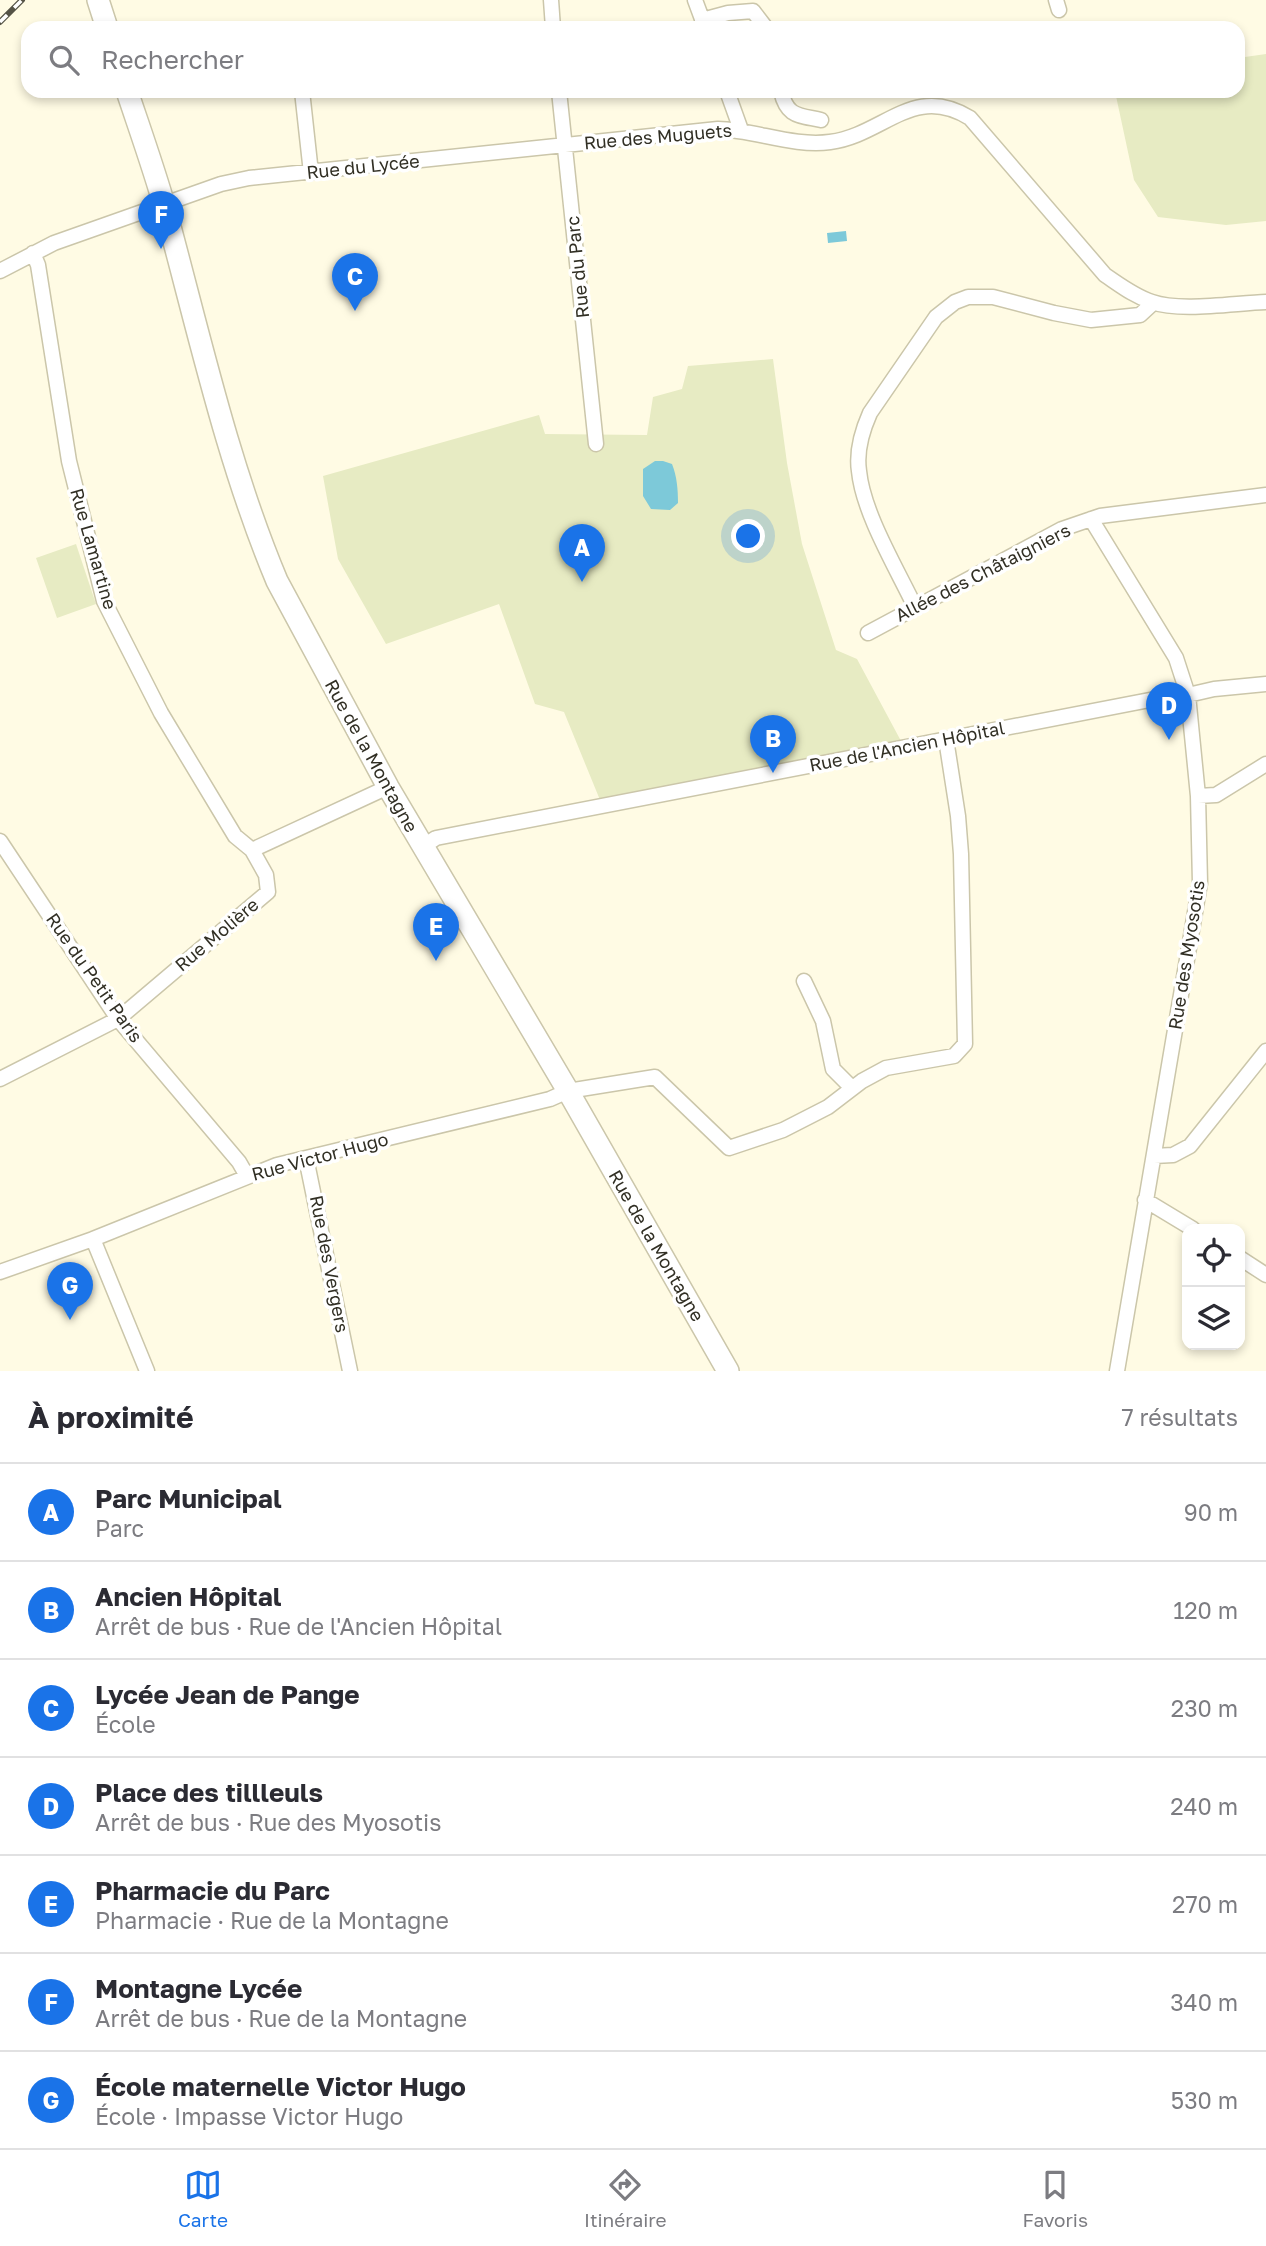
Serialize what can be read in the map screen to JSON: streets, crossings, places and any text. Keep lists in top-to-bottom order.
{
  "streets": {
    "main road": ["Rue de la Montagne"],
    "street": [
      "Rue des Muguets",
      "Rue du Lycée",
      "Rue du Parc",
      "Rue Lamartine",
      "Allée des Châtaigniers",
      "Rue de l'Ancien Hôpital",
      "Rue Molière",
      "Rue des Myosotis",
      "Rue du Petit Paris",
      "Rue Victor Hugo",
      "Rue des Vergers"
    ]
  },
  "crossings": [
    ["Rue des Muguets", "Rue du Lycée"],
    ["Rue des Muguets", "Rue du Parc"],
    ["Rue du Lycée", "Rue du Parc"],
    ["Rue du Lycée", "Rue de la Montagne"],
    ["Rue Lamartine", "Rue Molière"],
    ["Allée des Châtaigniers", "Rue des Myosotis"],
    ["Rue de l'Ancien Hôpital", "Rue de la Montagne"],
    ["Rue de l'Ancien Hôpital", "Rue des Myosotis"],
    ["Rue de la Montagne", "Rue Victor Hugo"],
    ["Rue Molière", "Rue du Petit Paris"],
    ["Rue du Petit Paris", "Rue Victor Hugo"],
    ["Rue Victor Hugo", "Rue des Vergers"]
  ],
  "page": {
    "search": "Rechercher",
    "pins": [
      "F",
      "C",
      "A",
      "D",
      "B",
      "E",
      "G"
    ],
    "heading": ["À proximité", "7 résultats"],
    "list": [
      {
        "mark": "A",
        "name": "Parc Municipal",
        "note": "Parc",
        "value": "90 m"
      },
      {
        "mark": "B",
        "name": "Ancien Hôpital",
        "note": "Arrêt de bus · Rue de l'Ancien Hôpital",
        "value": "120 m"
      },
      {
        "mark": "C",
        "name": "Lycée Jean de Pange",
        "note": "École",
        "value": "230 m"
      },
      {
        "mark": "D",
        "name": "Place des tillleuls",
        "note": "Arrêt de bus · Rue des Myosotis",
        "value": "240 m"
      },
      {
        "mark": "E",
        "name": "Pharmacie du Parc",
        "note": "Pharmacie · Rue de la Montagne",
        "value": "270 m"
      },
      {
        "mark": "F",
        "name": "Montagne Lycée",
        "note": "Arrêt de bus · Rue de la Montagne",
        "value": "340 m"
      },
      {
        "mark": "G",
        "name": "École maternelle Victor Hugo",
        "note": "École · Impasse Victor Hugo",
        "value": "530 m"
      }
    ],
    "nav": ["Carte", "Itinéraire", "Favoris"]
  }
}
